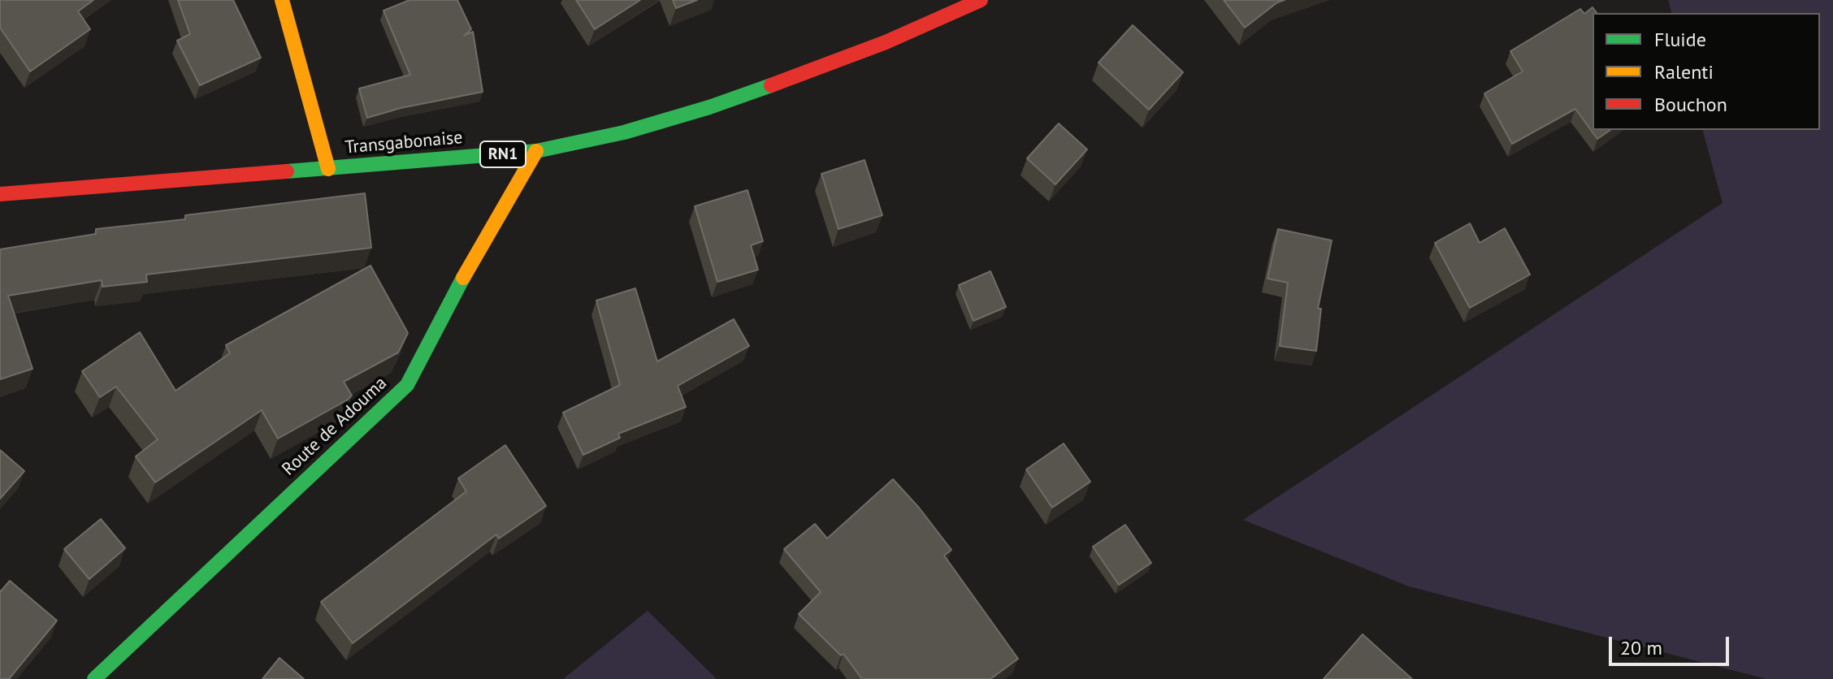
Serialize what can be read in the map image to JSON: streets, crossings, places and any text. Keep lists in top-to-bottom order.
{
  "streets": {
    "main road": ["Transgabonaise", "RN1", "Route de Adouma"]
  },
  "crossings": [
    ["Transgabonaise", "Route de Adouma"]
  ],
  "legend": ["Fluide", "Ralenti", "Bouchon"],
  "scale_bar": "20 m"
}
